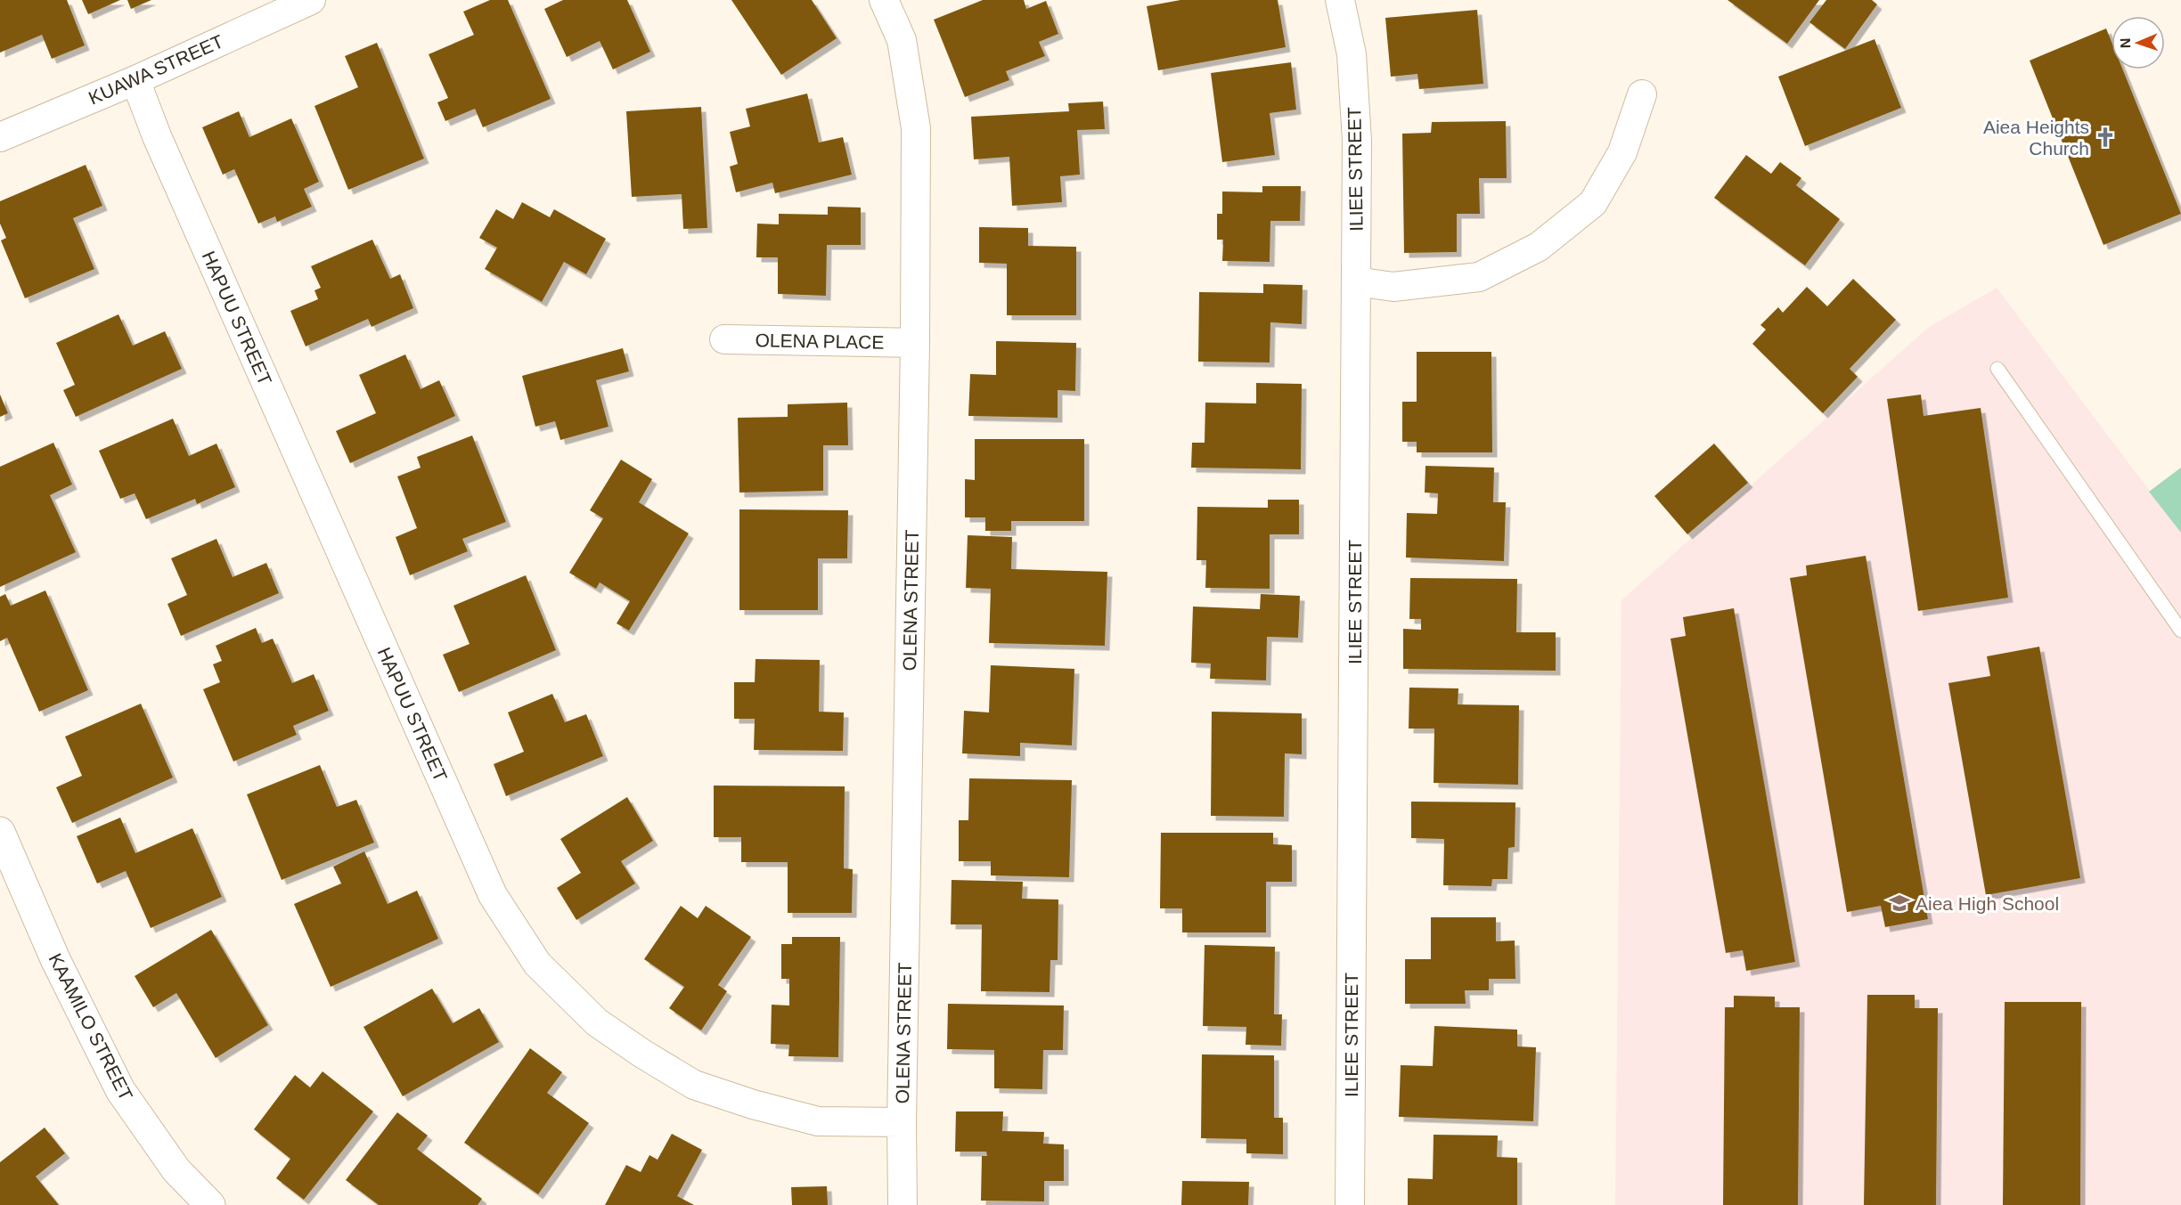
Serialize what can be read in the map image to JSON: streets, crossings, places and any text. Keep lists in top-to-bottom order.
{
  "streets": {
    "street": [
      "KUAWA STREET",
      "ILIEE STREET",
      "HAPUU STREET",
      "OLENA PLACE",
      "OLENA STREET",
      "KAAMILO STREET"
    ]
  },
  "crossings": [
    ["KUAWA STREET", "HAPUU STREET"],
    ["HAPUU STREET", "OLENA STREET"],
    ["OLENA PLACE", "OLENA STREET"]
  ],
  "places": {
    "church": ["Aiea Heights Church"],
    "school or university": ["Aiea High School"]
  },
  "north": "left"
}
